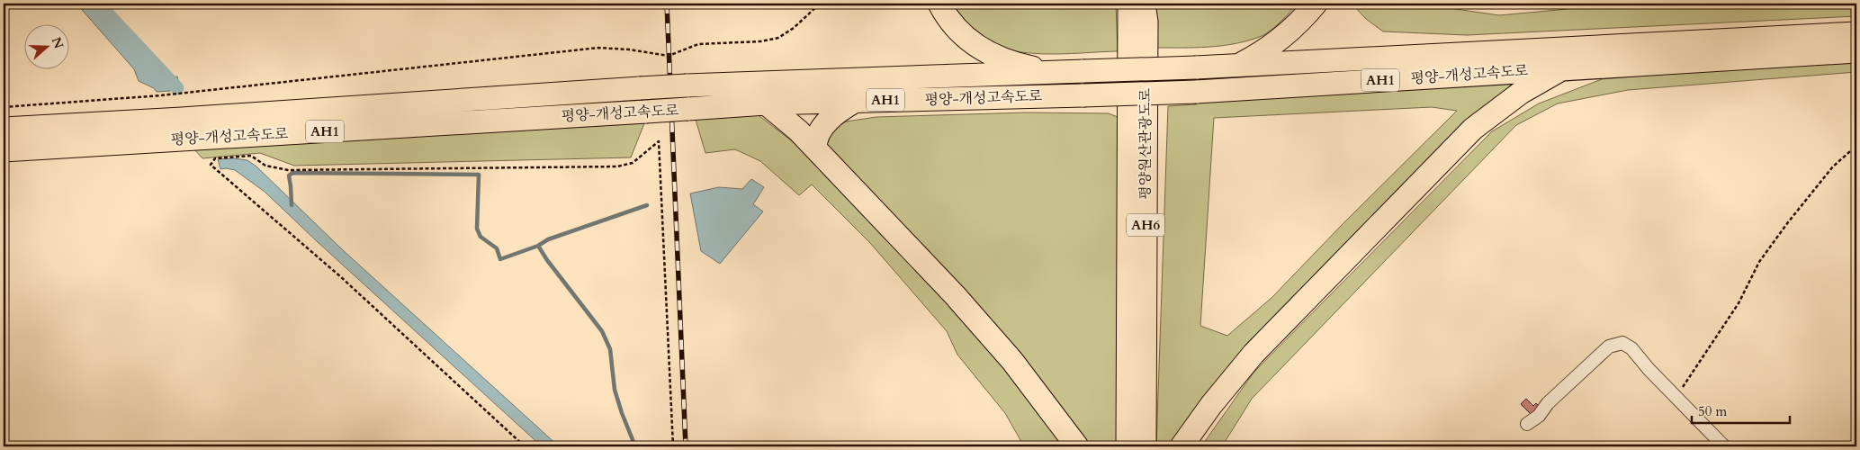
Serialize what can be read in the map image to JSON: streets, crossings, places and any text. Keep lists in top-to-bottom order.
{
  "streets": {
    "highway": [
      "평양-개성고속도로",
      "AH1",
      "평양원산관광도로",
      "AH6"
    ]
  },
  "scale_bar": "50 m",
  "north": "right"
}
